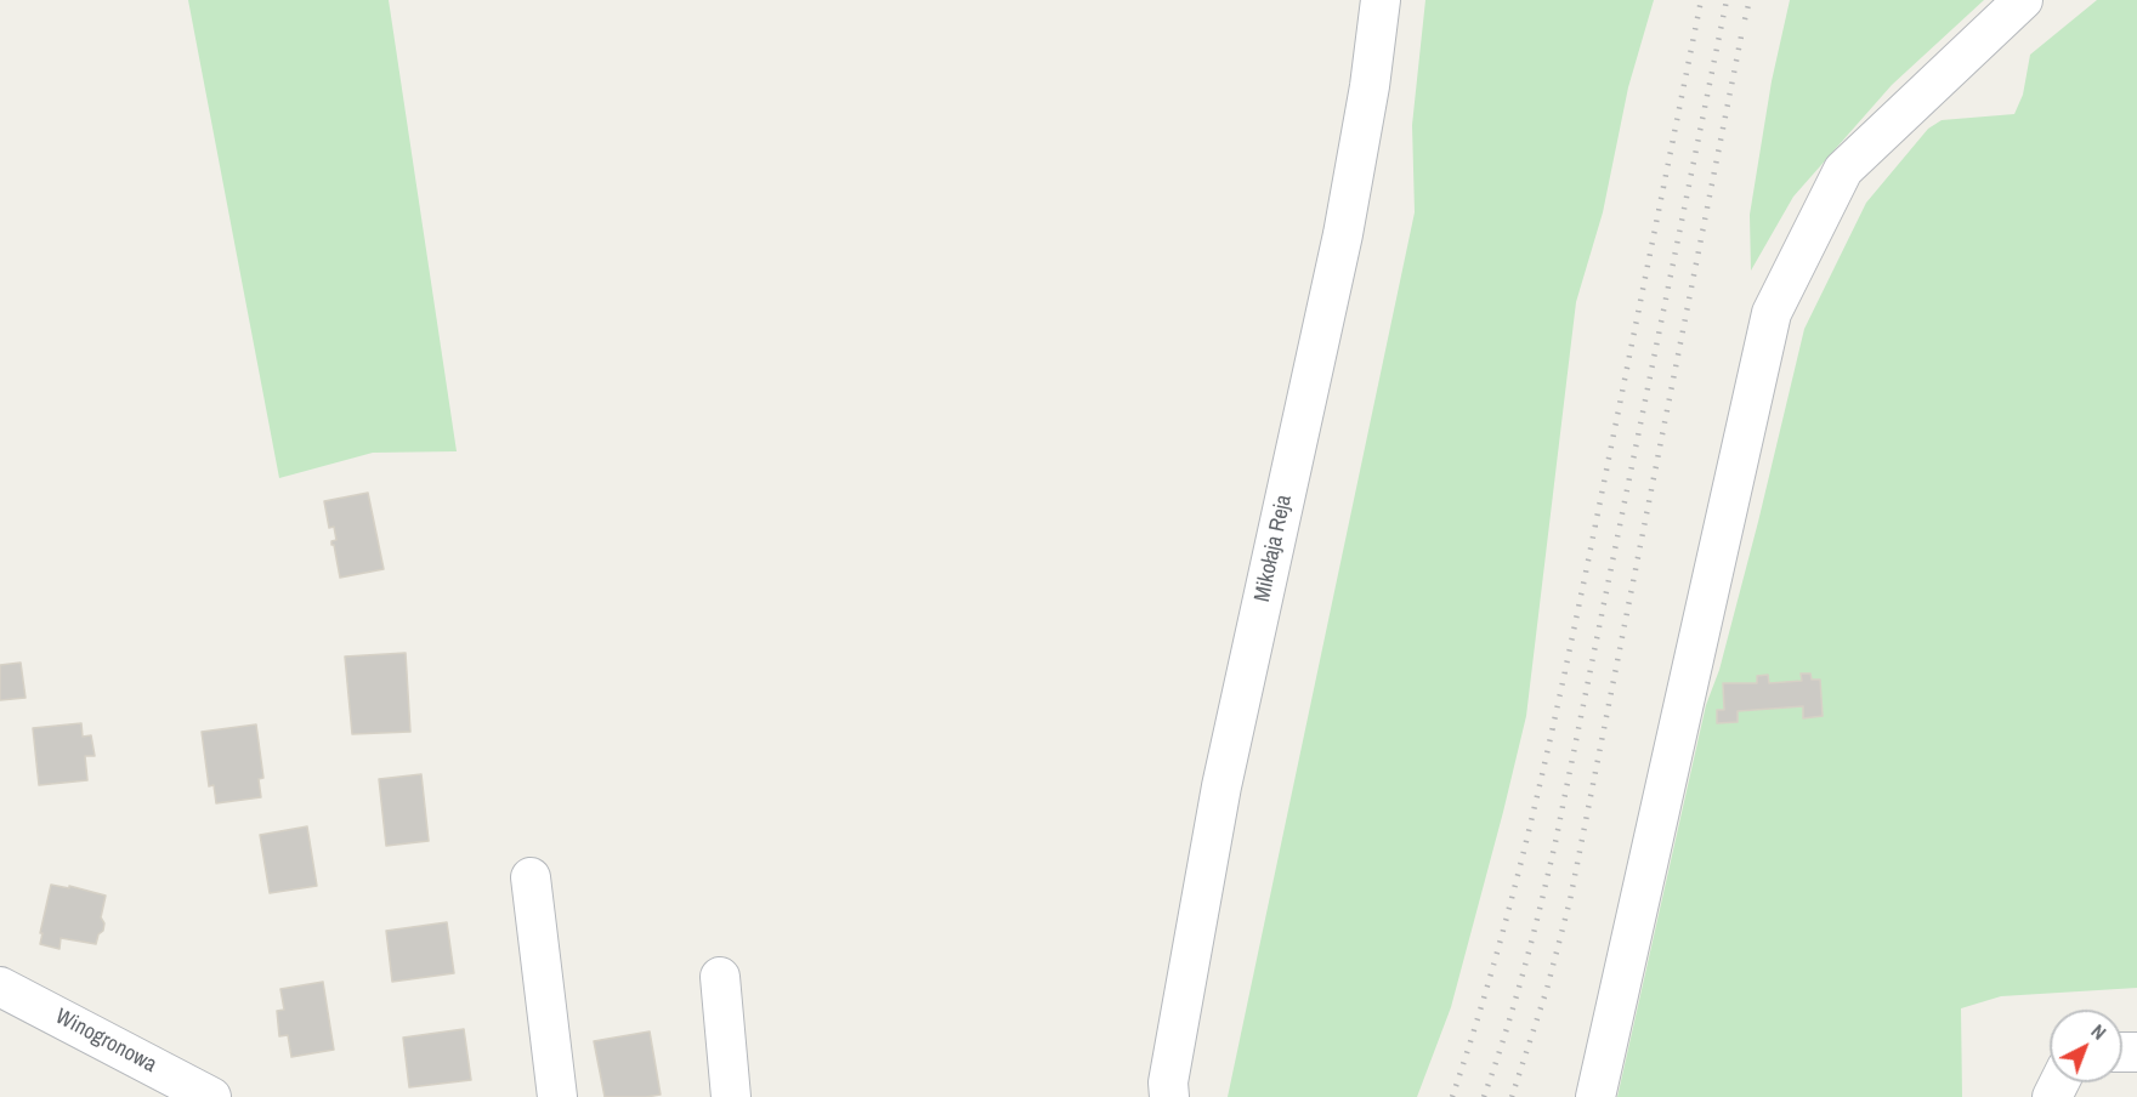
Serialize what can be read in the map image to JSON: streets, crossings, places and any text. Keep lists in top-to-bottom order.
{
  "streets": {
    "street": ["Mikołaja Reja", "Winogronowa"]
  },
  "north": "top right"
}
